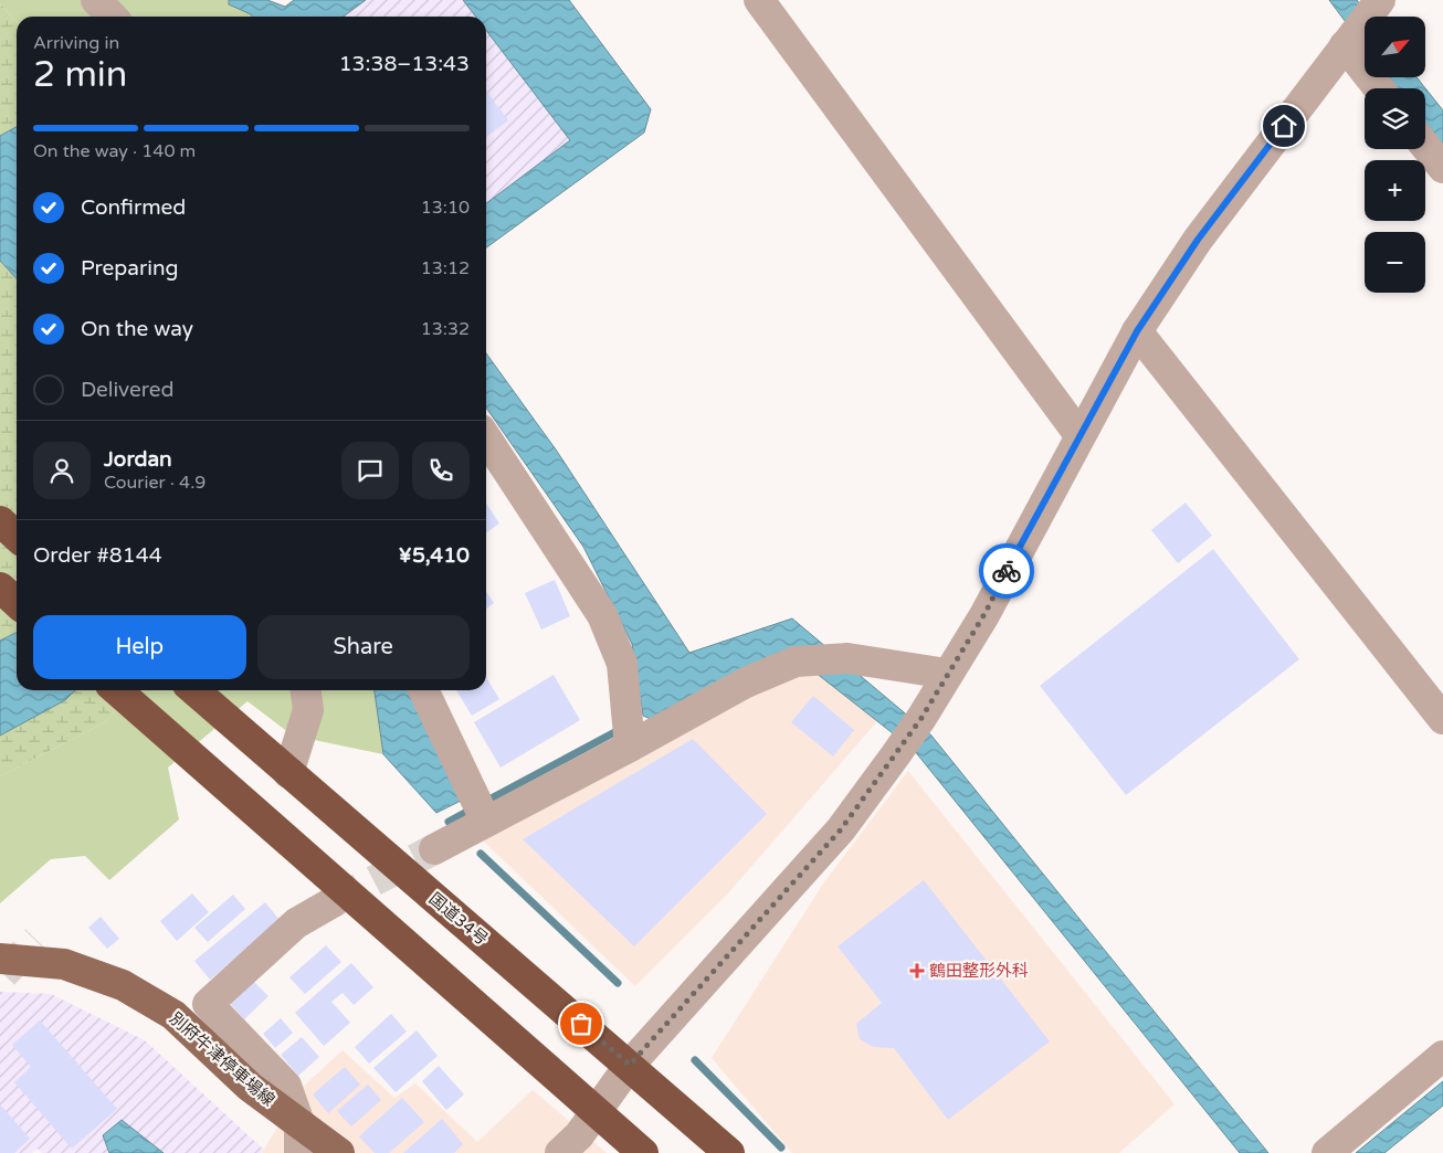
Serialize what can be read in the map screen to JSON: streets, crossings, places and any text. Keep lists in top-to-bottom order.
{
  "streets": {
    "highway": ["国道34号"],
    "main road": ["別府牛津停車場線"]
  },
  "places": {
    "health": ["鶴田整形外科"]
  },
  "north": "top right",
  "page": {
    "map_buttons": ["+", "−"],
    "heading": ["2 min", "Arriving in", "13:38–13:43"],
    "panel": [
      "Jordan",
      "Courier · 4.9",
      "Order #8144",
      "¥5,410"
    ],
    "bar": "On the way · 140 m",
    "list": [
      ["Confirmed", "13:10"],
      ["Preparing", "13:12"],
      ["On the way", "13:32"],
      "Delivered"
    ],
    "buttons": ["Help", "Share"]
  }
}
